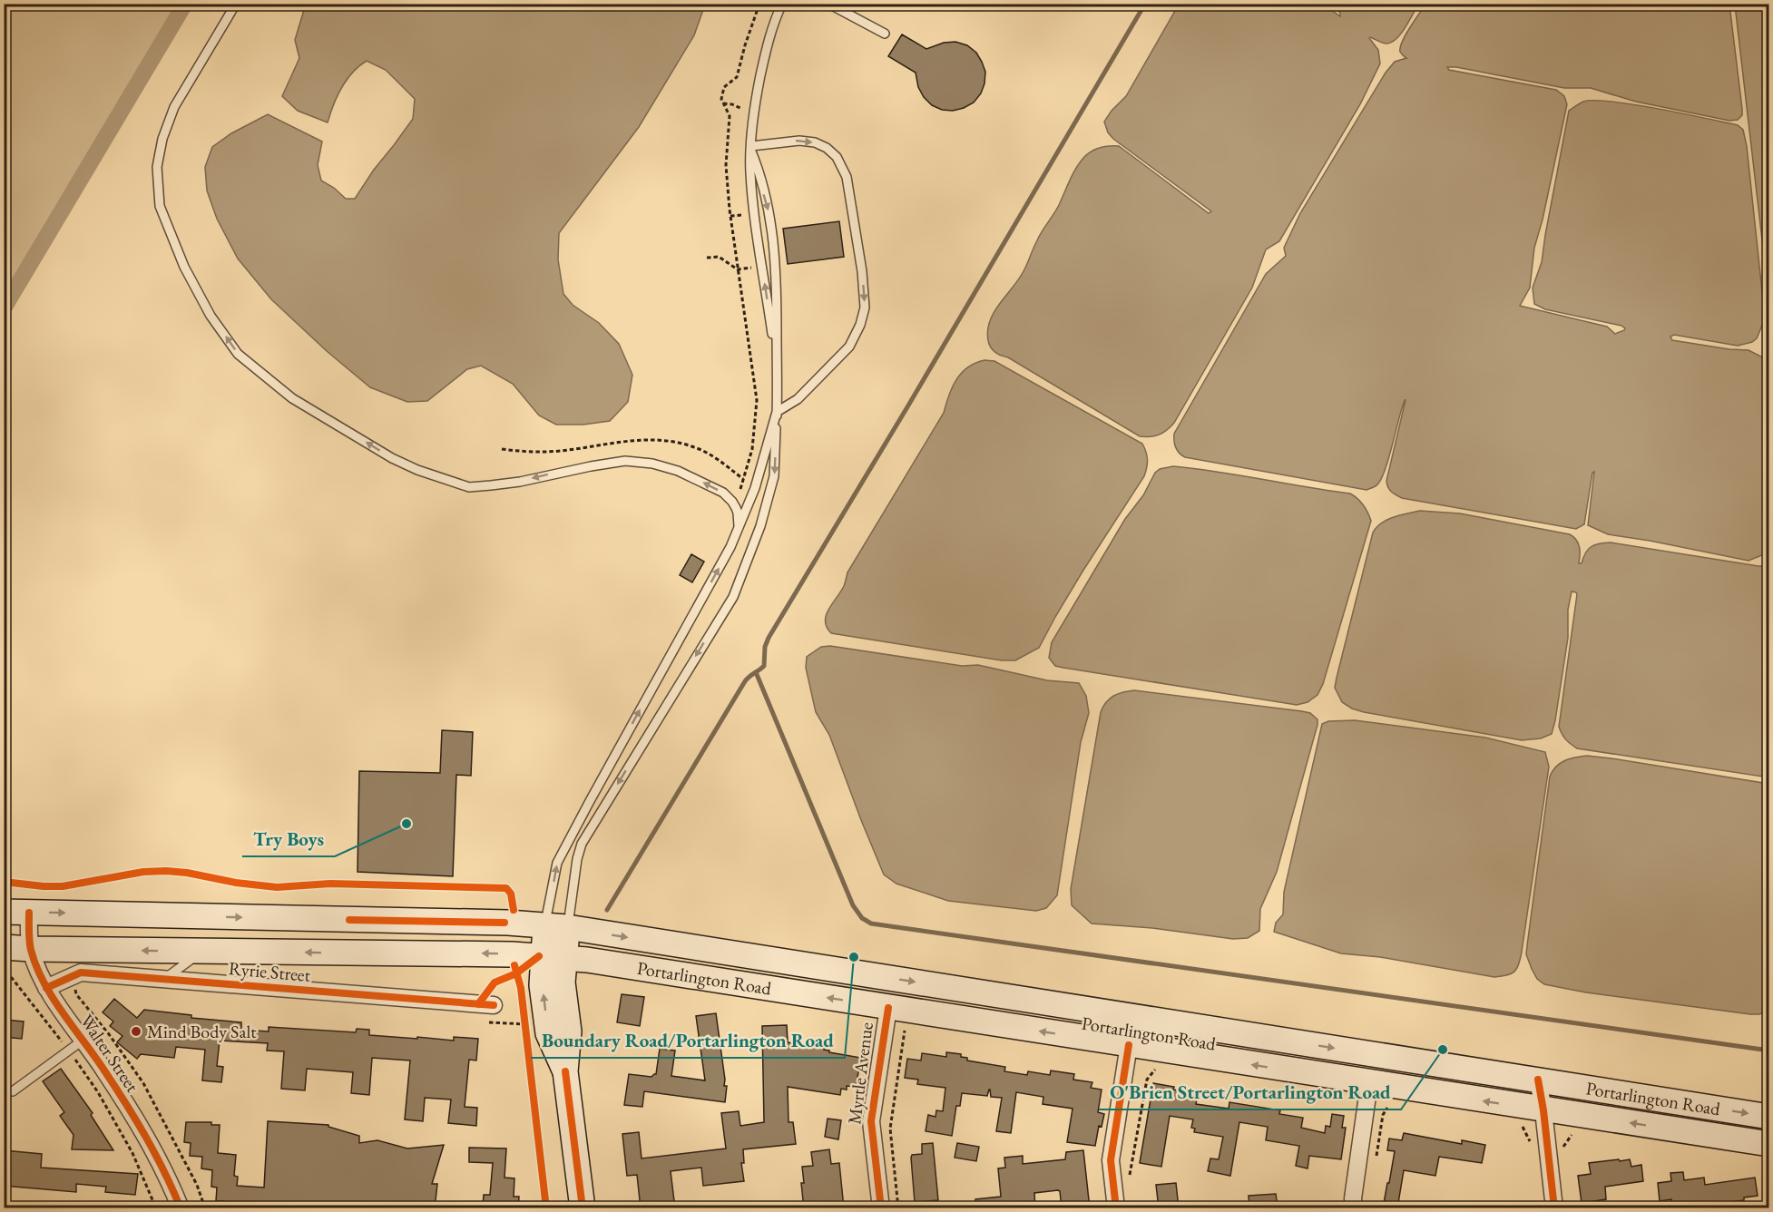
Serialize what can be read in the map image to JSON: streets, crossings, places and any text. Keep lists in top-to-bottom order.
{
  "streets": {
    "main road": ["Ryrie Street", "Portarlington Road"],
    "street": ["Walter Street", "Myrtle Avenue"]
  },
  "crossings": [
    ["Ryrie Street", "Portarlington Road"],
    ["Ryrie Street", "Walter Street"],
    ["Portarlington Road", "Myrtle Avenue"]
  ],
  "places": [
    "Try Boys",
    "Boundary Road/Portarlington Road",
    "Mind Body Salt",
    "O'Brien Street/Portarlington Road"
  ]
}
